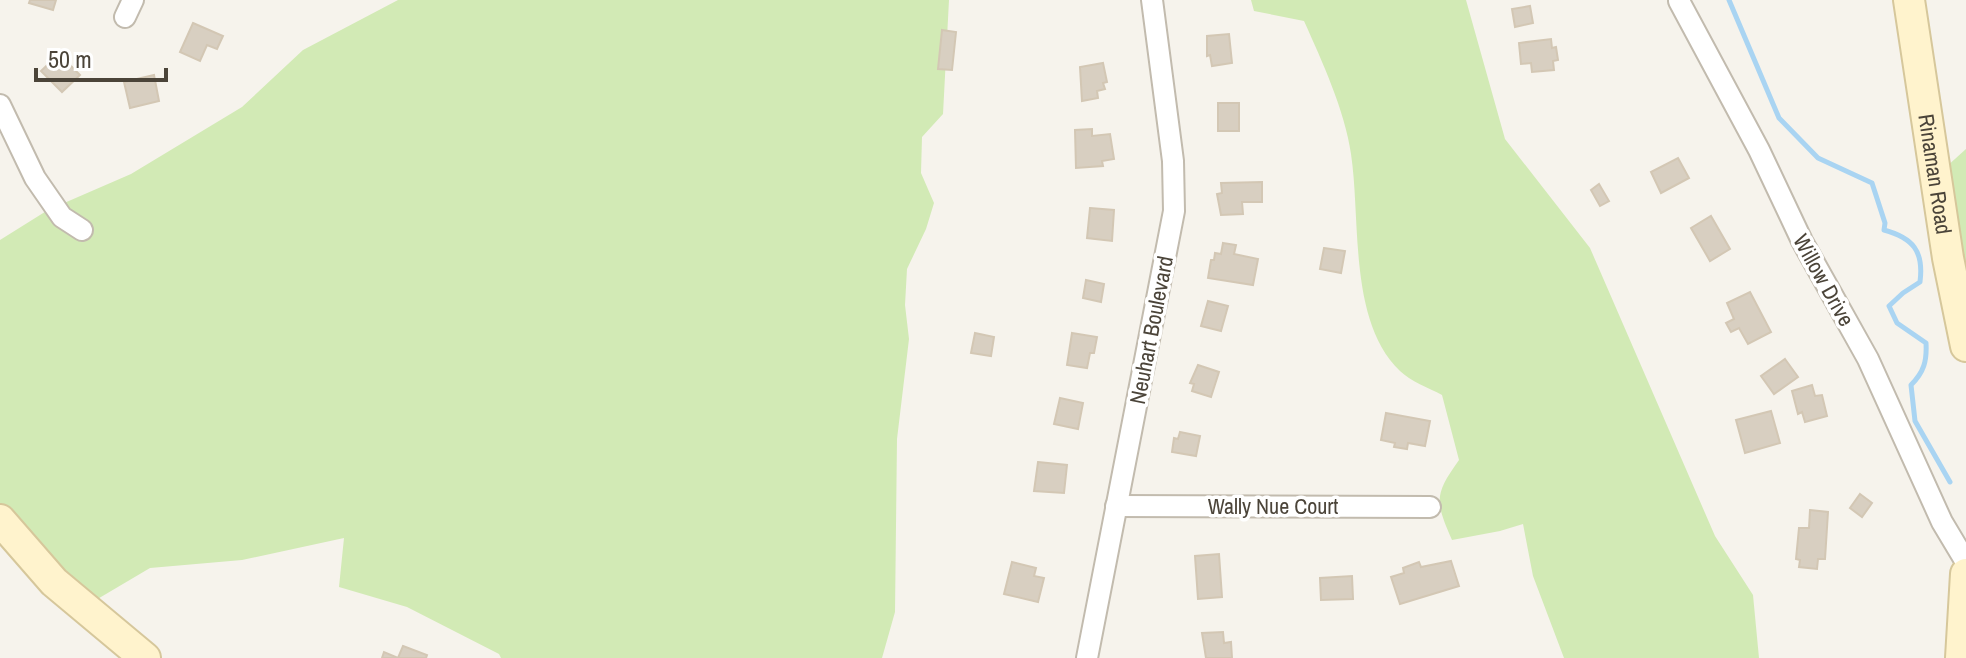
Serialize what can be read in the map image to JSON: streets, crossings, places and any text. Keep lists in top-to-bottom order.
{
  "streets": {
    "street": [
      "Rinaman Road",
      "Willow Drive",
      "Neuhart Boulevard",
      "Wally Nue Court"
    ]
  },
  "crossings": [
    ["Neuhart Boulevard", "Wally Nue Court"]
  ],
  "scale_bar": "50 m"
}
